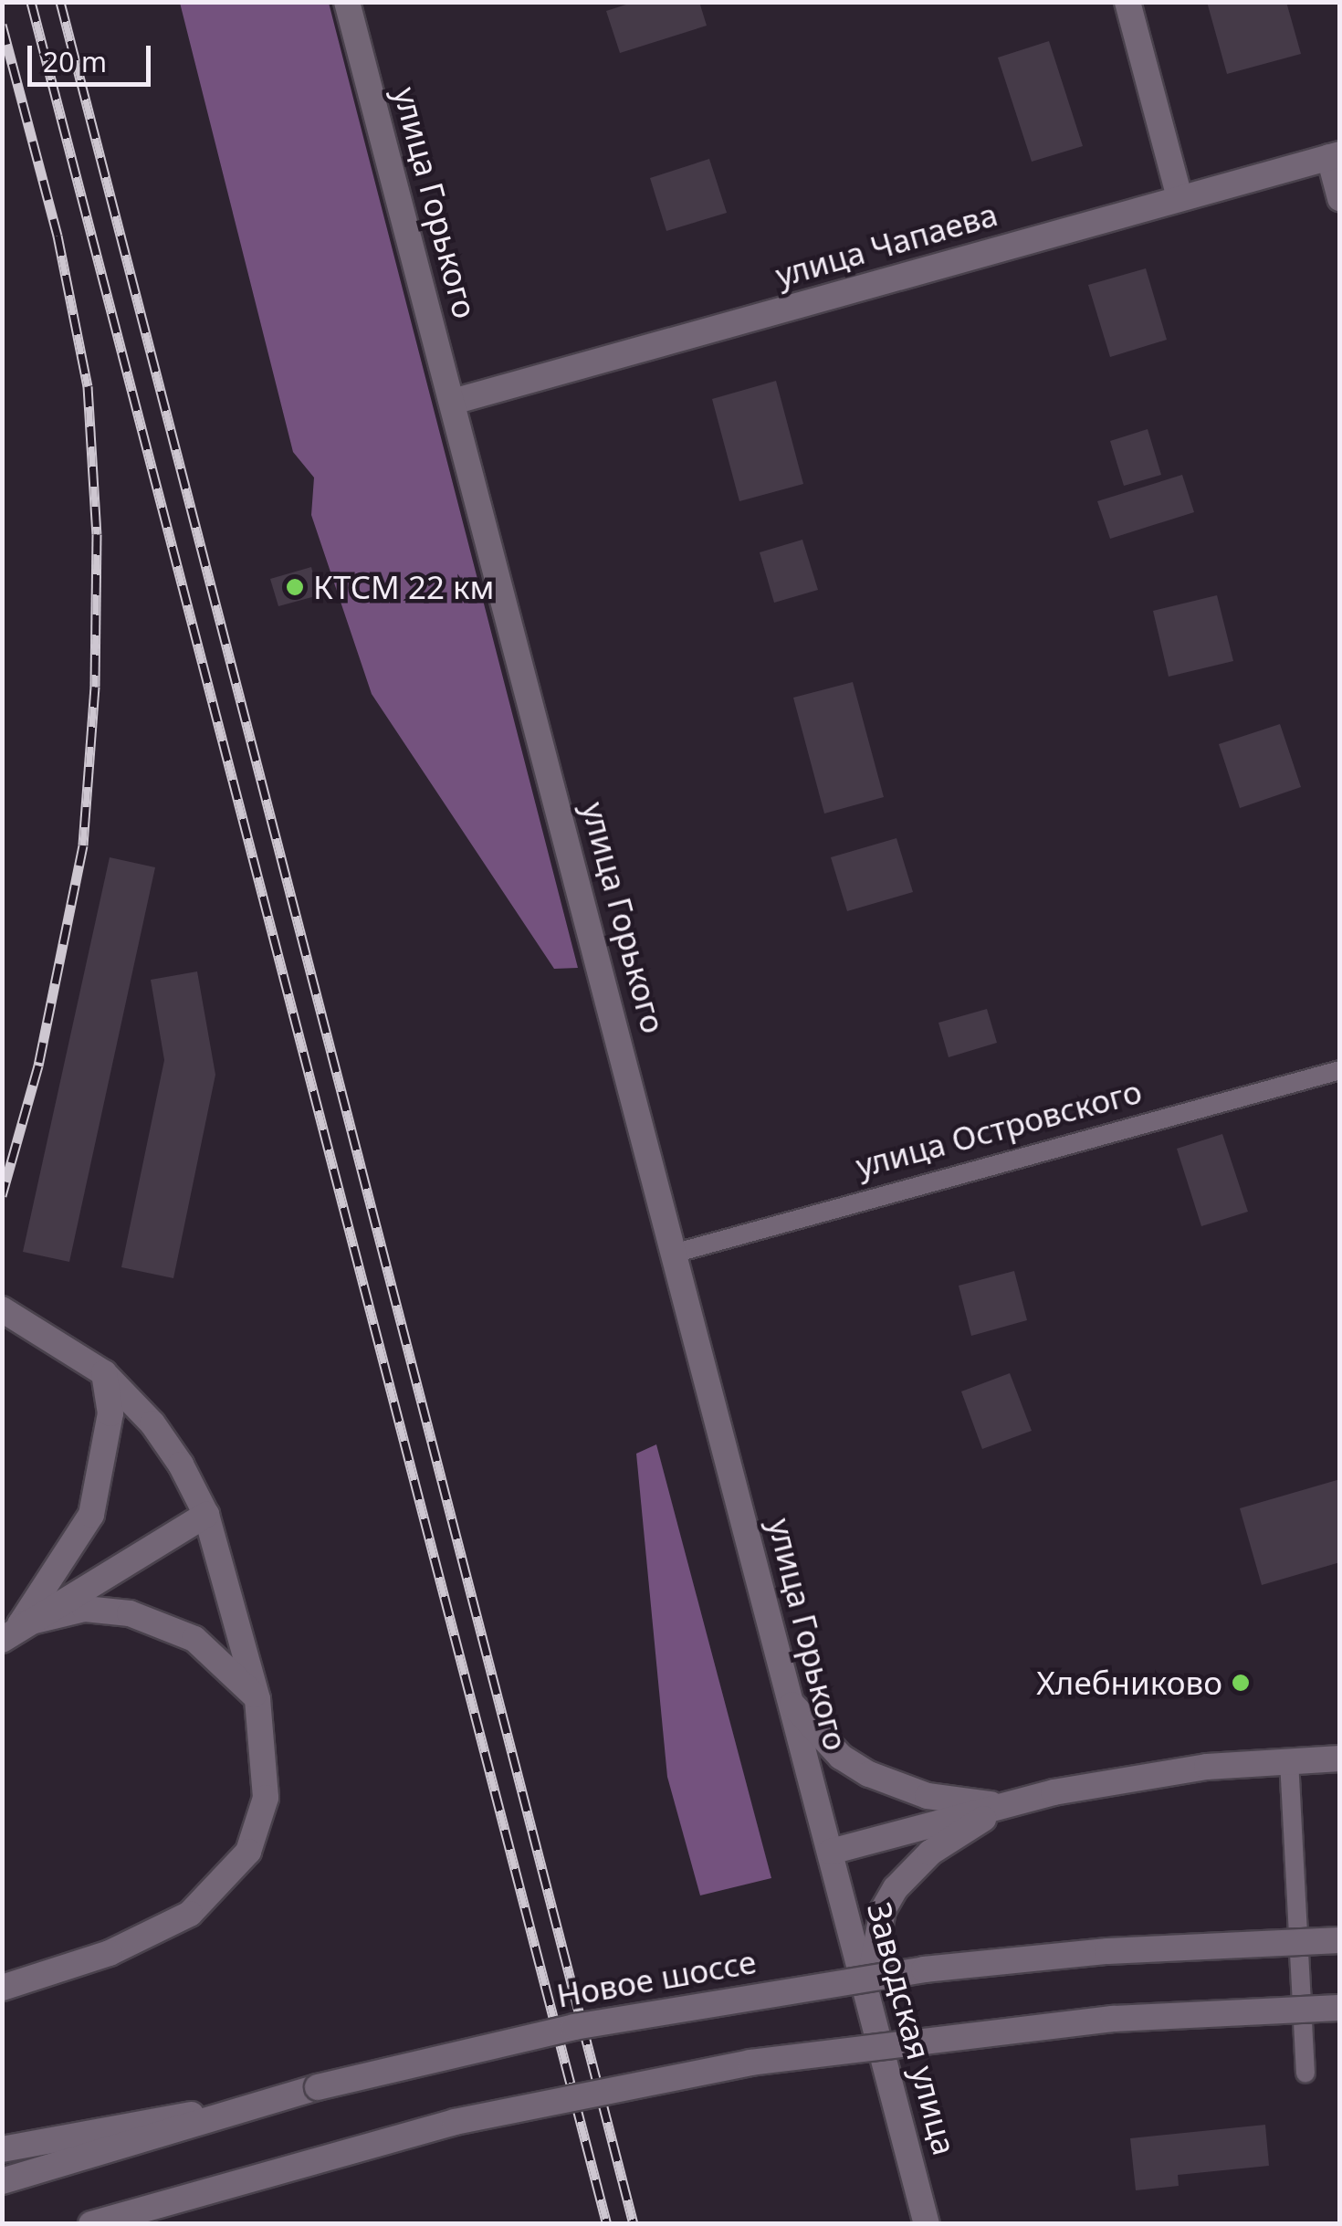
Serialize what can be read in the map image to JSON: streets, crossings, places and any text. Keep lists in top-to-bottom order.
{
  "streets": {
    "street": [
      "улица Горького",
      "улица Чапаева",
      "Новое шоссе",
      "Заводская улица"
    ],
    "lane": ["улица Островского"]
  },
  "crossings": [
    ["улица Горького", "улица Чапаева"],
    ["улица Горького", "улица Островского"],
    ["улица Горького", "Заводская улица"]
  ],
  "places": ["КТСМ 22 км", "Хлебниково"],
  "scale_bar": "20 m"
}
